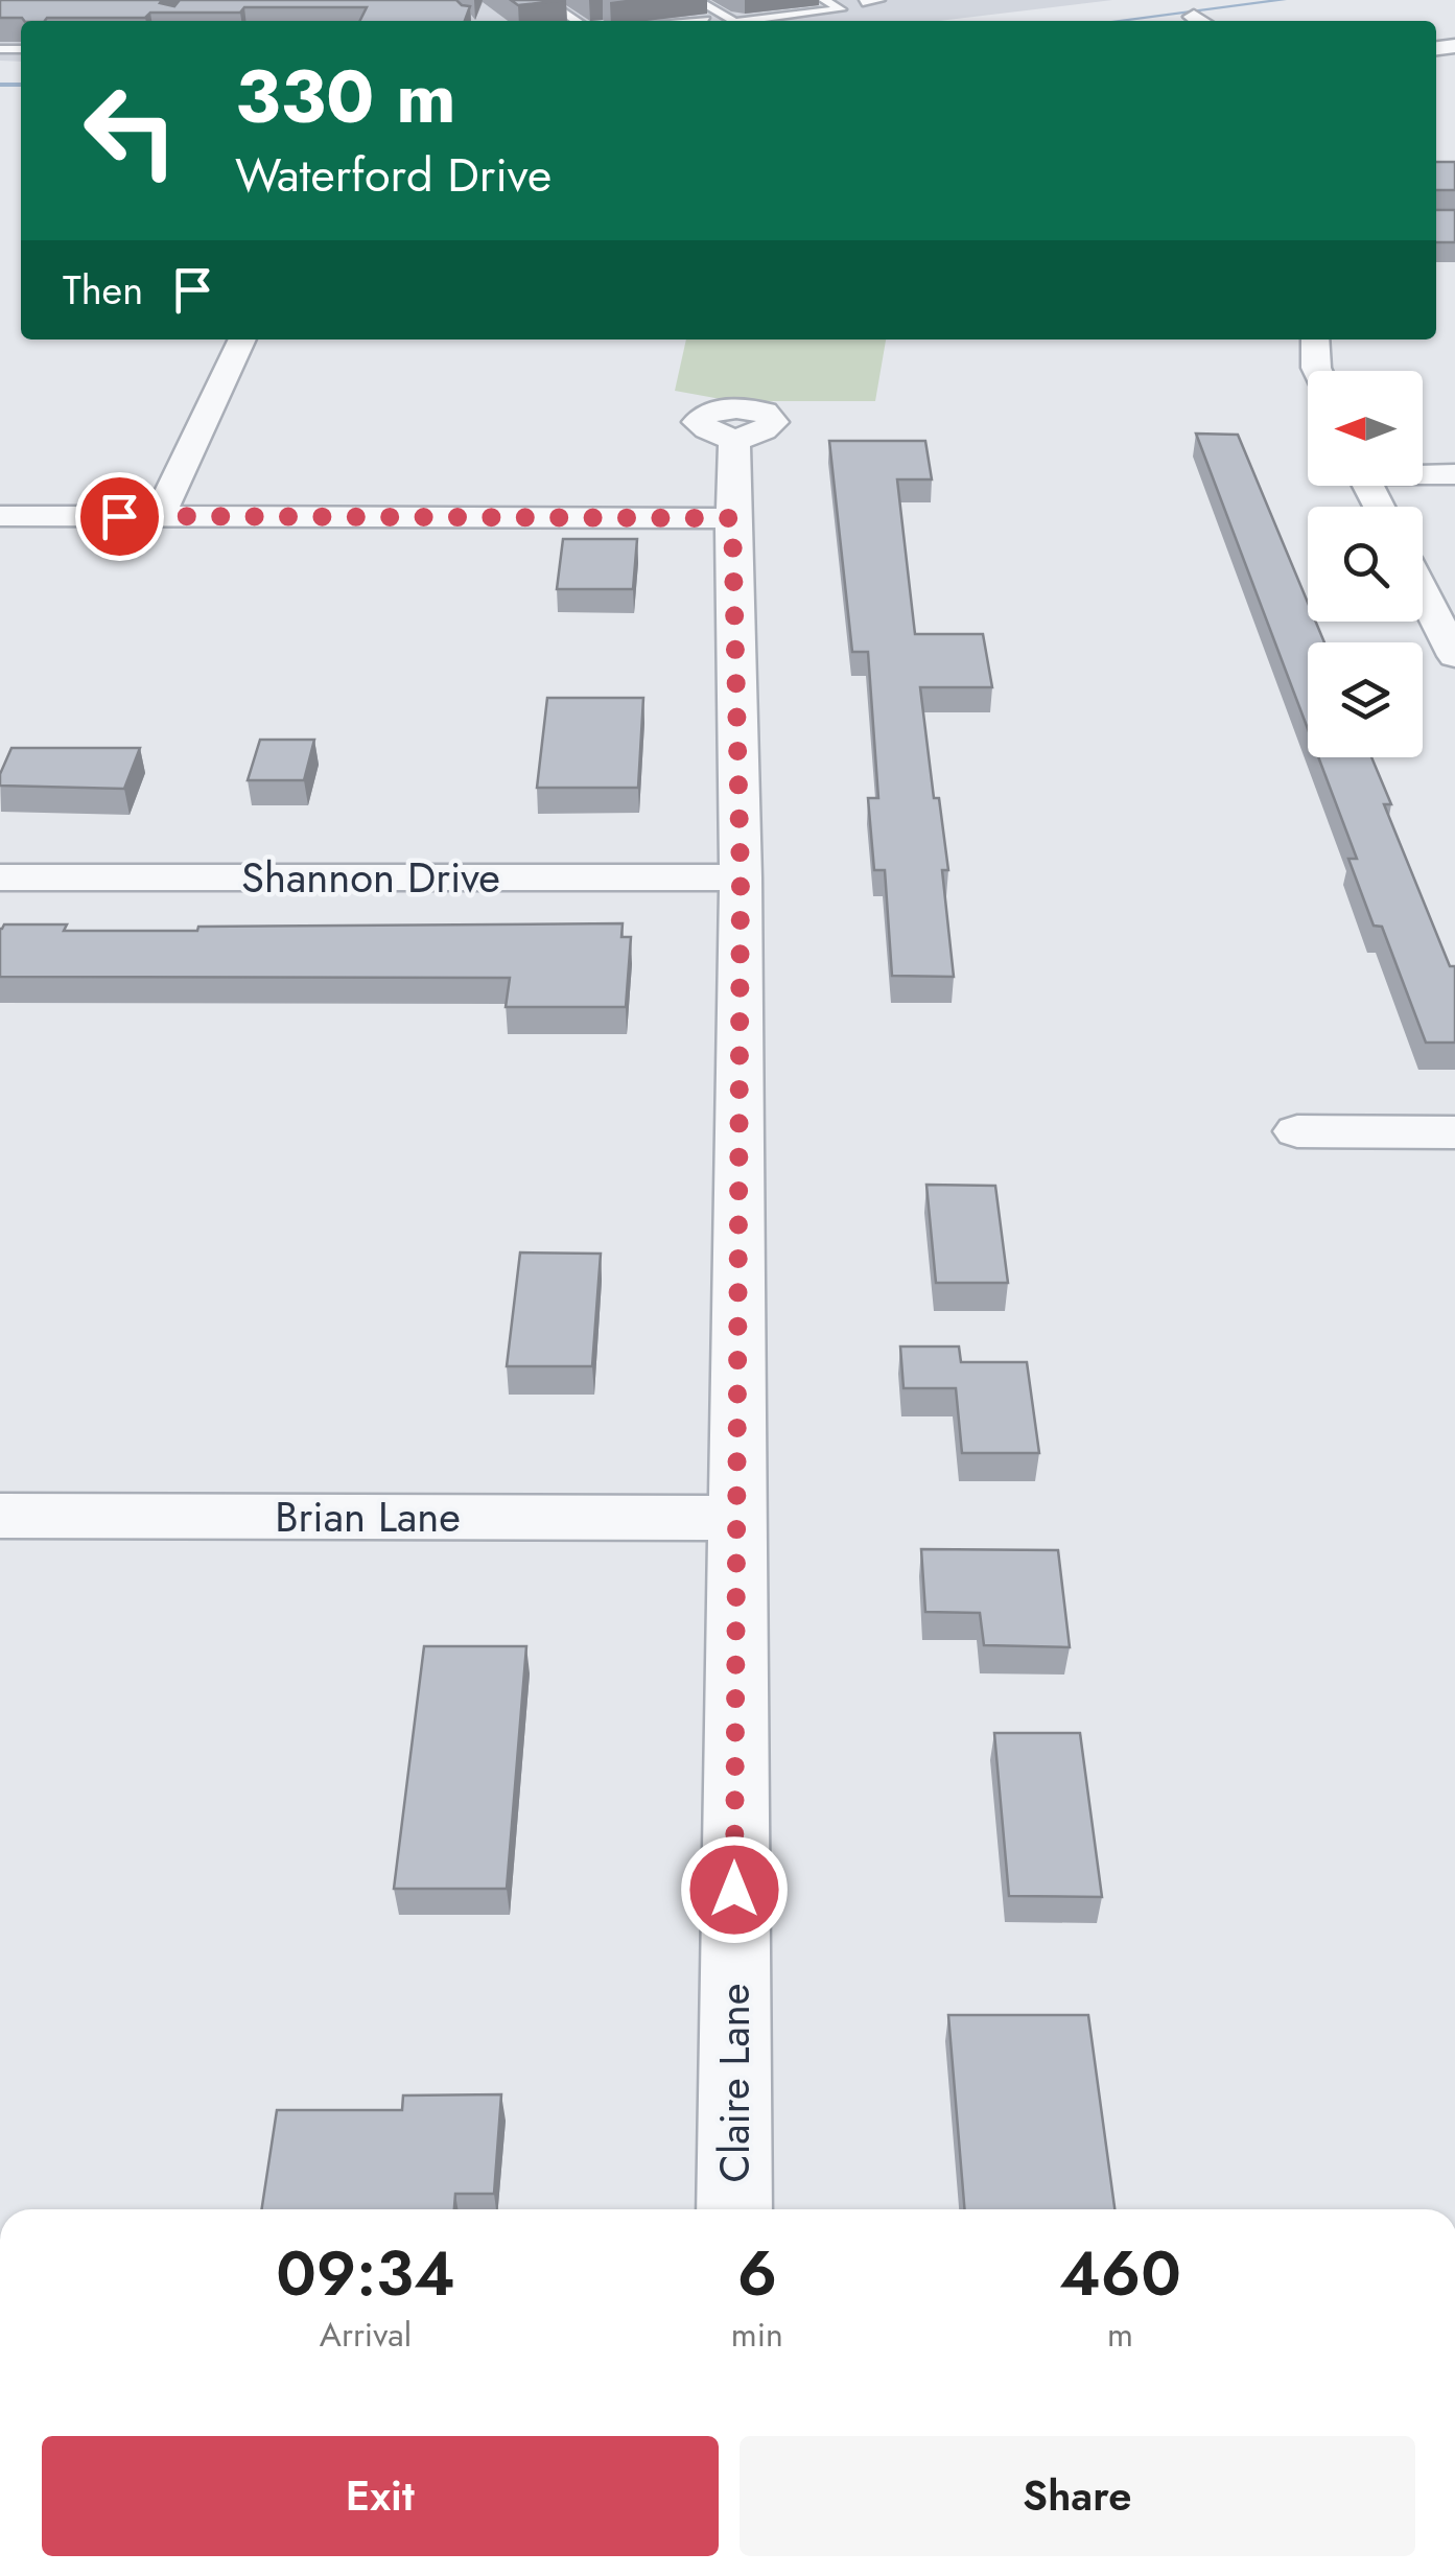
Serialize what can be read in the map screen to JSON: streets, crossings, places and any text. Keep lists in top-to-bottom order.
{
  "streets": {
    "street": ["Shannon Drive", "Brian Lane", "Claire Lane"]
  },
  "crossings": [
    ["Shannon Drive", "Claire Lane"],
    ["Brian Lane", "Claire Lane"]
  ],
  "north": "left",
  "page": {
    "turn": ["330 m", "Waterford Drive"],
    "then": "Then",
    "eta": [
      "09:34",
      "Arrival",
      "6",
      "min",
      "460",
      "m"
    ],
    "buttons": ["Exit", "Share"]
  }
}
